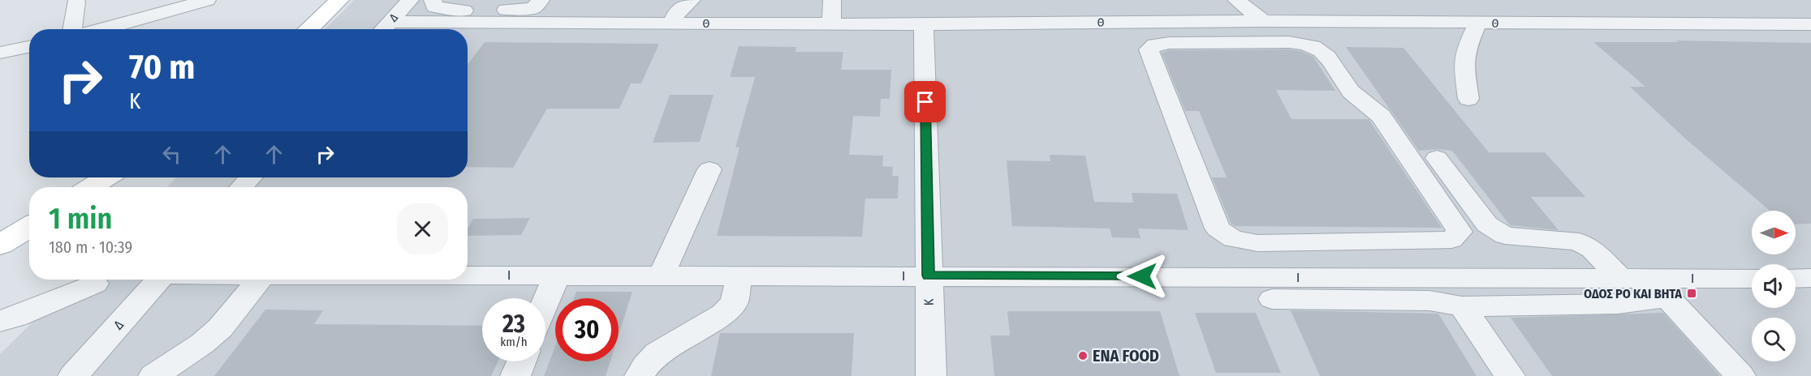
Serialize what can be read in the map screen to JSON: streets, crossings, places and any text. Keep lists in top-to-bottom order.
{
  "streets": {
    "street": [
      "Δ",
      "Θ",
      "Ι",
      "Κ"
    ]
  },
  "crossings": [
    ["Θ", "Κ"],
    ["Ι", "Κ"]
  ],
  "places": {
    "transit": ["ΟΔΟΣ ΡΟ ΚΑΙ ΒΗΤΑ"],
    "other": ["ENA FOOD"]
  },
  "north": "right",
  "page": {
    "turn": ["70 m", "Κ"],
    "heading": ["1 min", "180 m · 10:39"],
    "speed": "23 km/h",
    "limit": "30"
  }
}
